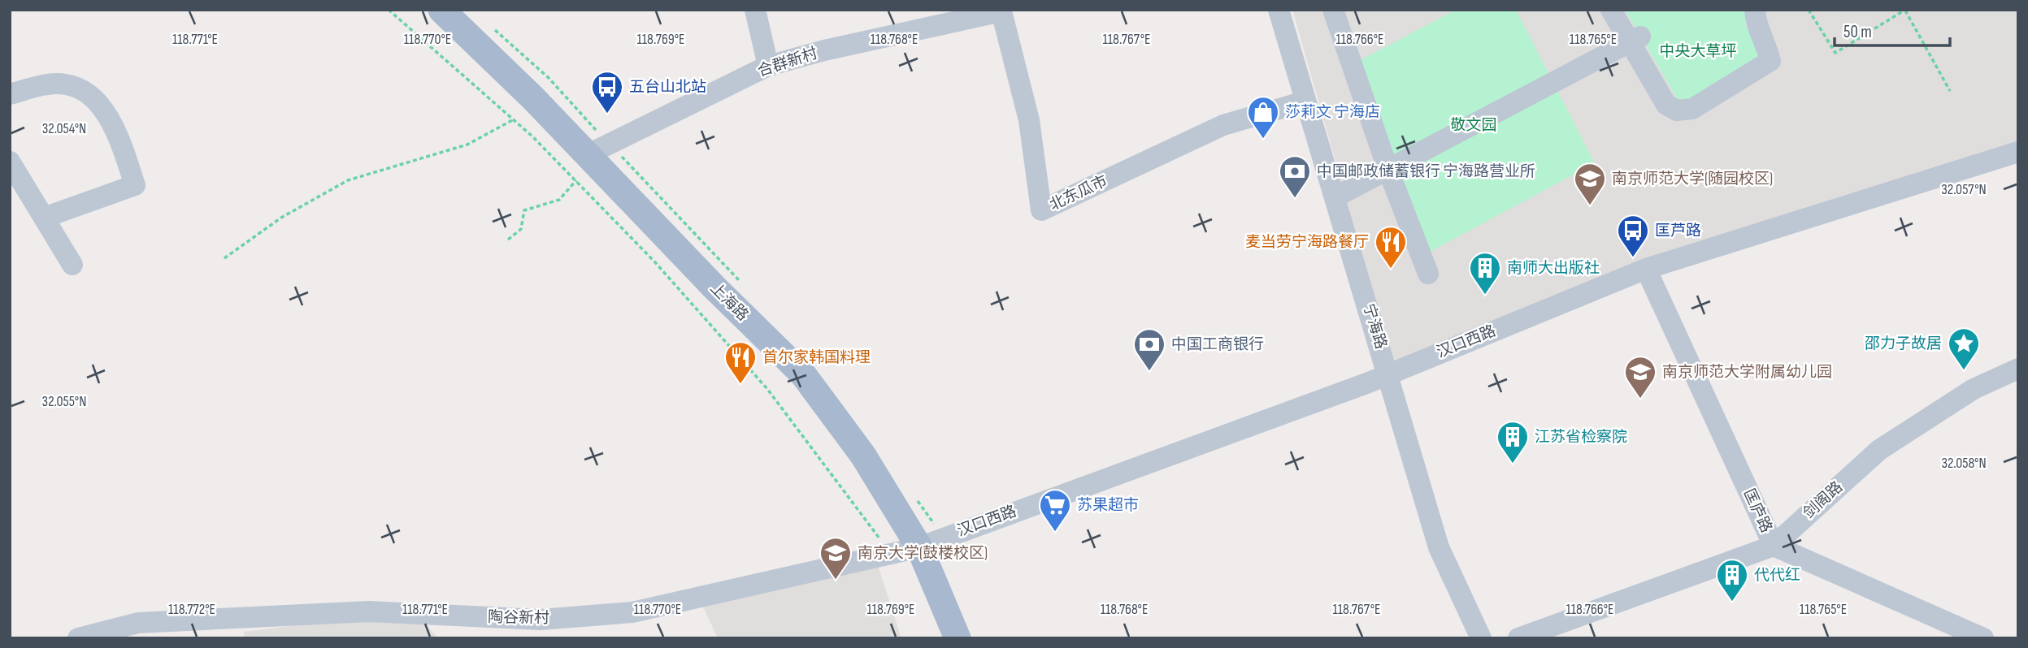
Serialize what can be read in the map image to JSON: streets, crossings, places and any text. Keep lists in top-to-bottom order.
{
  "streets": {
    "main road": ["上海路"],
    "street": [
      "合群新村",
      "北东瓜市",
      "宁海路",
      "汉口西路",
      "剑阁路",
      "匡庐路",
      "陶谷新村"
    ]
  },
  "crossings": [
    ["合群新村", "北东瓜市"],
    ["合群新村", "上海路"],
    ["北东瓜市", "宁海路"],
    ["上海路", "汉口西路"],
    ["上海路", "陶谷新村"],
    ["宁海路", "汉口西路"],
    ["汉口西路", "匡庐路"],
    ["汉口西路", "陶谷新村"],
    ["剑阁路", "匡庐路"]
  ],
  "parks": ["中央大草坪", "敬文园"],
  "places": {
    "bus stop": ["五台山北站", "匡芦路"],
    "shop": ["莎莉文 宁海店"],
    "bank": ["中国邮政储蓄银行 宁海路营业所", "中国工商银行"],
    "school or university": ["南京师范大学(随园校区)", "南京师范大学附属幼儿园", "南京大学(鼓楼校区)"],
    "restaurant": ["麦当劳宁海路餐厅", "首尔家韩国料理"],
    "building": ["南师大出版社", "江苏省检察院", "代代红"],
    "place": ["邵力子故居"],
    "supermarket": ["苏果超市"]
  },
  "scale_bar": "50 m",
  "coordinates": [
    "118.767°E",
    "118.771°E",
    "118.770°E",
    "118.769°E",
    "118.768°E",
    "118.766°E",
    "118.765°E",
    "32.054°N",
    "32.057°N",
    "32.055°N",
    "32.058°N",
    "118.772°E"
  ]
}
